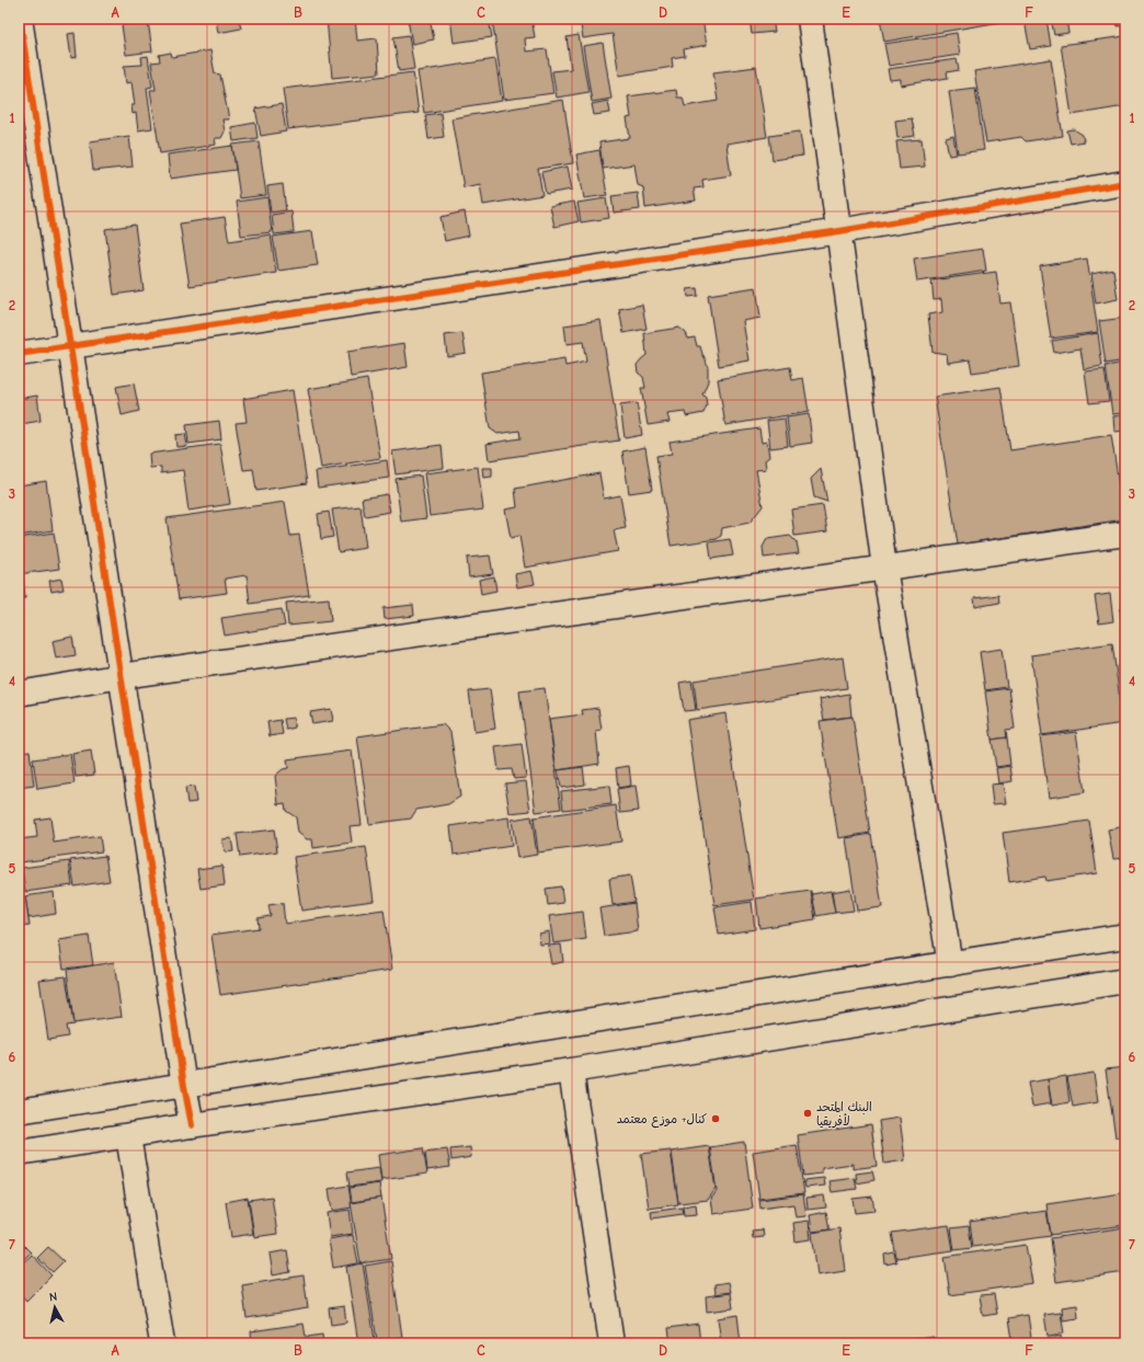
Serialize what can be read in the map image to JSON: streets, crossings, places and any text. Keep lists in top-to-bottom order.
{
  "places": ["البنك المتحد لأفريقيا", "كنال+ موزع معتمد"],
  "north": "top",
  "grid": {
    "columns": [
      "A",
      "B",
      "C",
      "D",
      "E",
      "F"
    ],
    "rows": [
      "1",
      "2",
      "3",
      "4",
      "5",
      "6",
      "7"
    ]
  }
}
